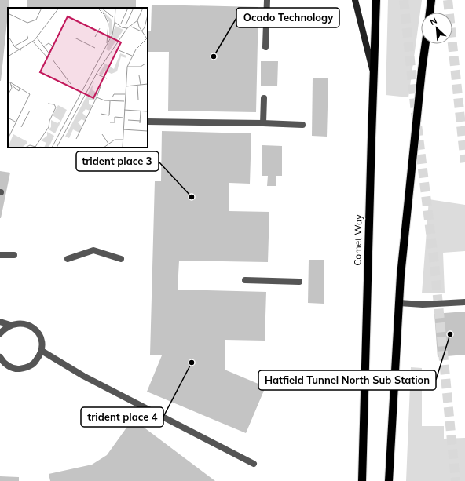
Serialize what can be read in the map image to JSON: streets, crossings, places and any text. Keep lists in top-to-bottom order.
{
  "streets": {
    "main road": ["Comet Way"]
  },
  "places": [
    "Ocado Technology",
    "trident place 3",
    "Hatfield Tunnel North Sub Station",
    "trident place 4"
  ],
  "north": "top left"
}
